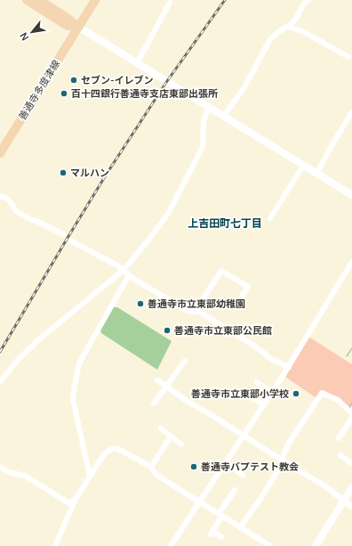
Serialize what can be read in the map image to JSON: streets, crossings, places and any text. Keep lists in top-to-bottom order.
{
  "streets": {
    "main road": ["善通寺多度津線"]
  },
  "districts": ["上吉田町七丁目"],
  "places": [
    "セブン-イレブン",
    "百十四銀行善通寺支店東部出張所",
    "マルハン",
    "善通寺市立東部幼稚園",
    "善通寺市立東部公民館",
    "善通寺市立東部小学校",
    "善通寺バプテスト教会"
  ],
  "north": "bottom left"
}
